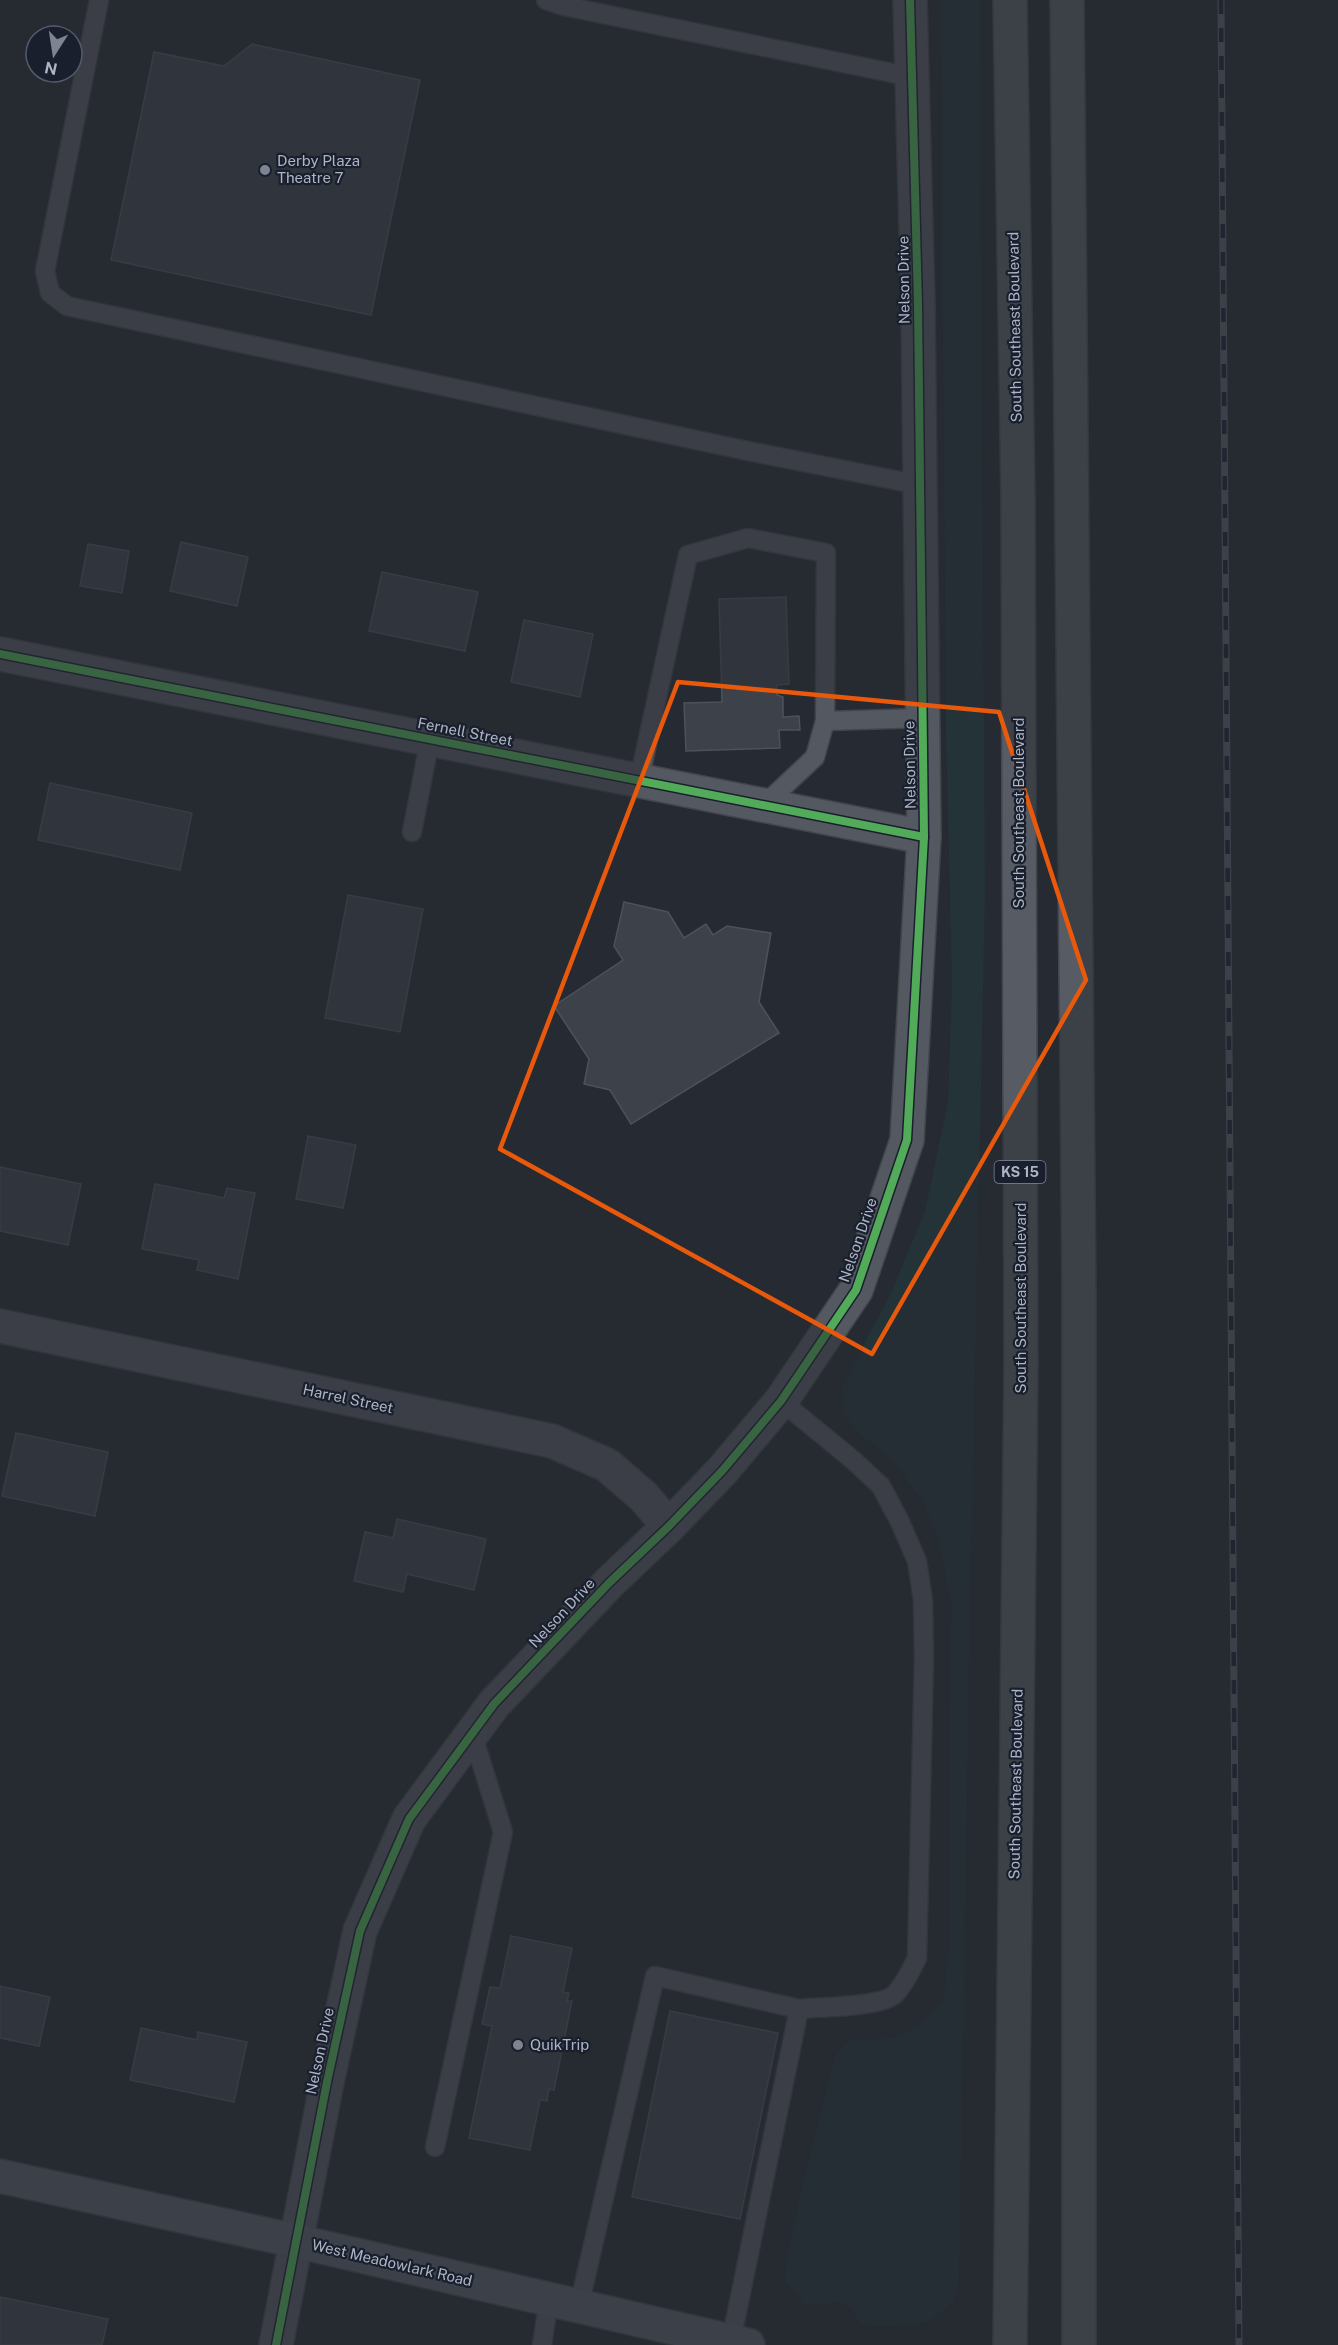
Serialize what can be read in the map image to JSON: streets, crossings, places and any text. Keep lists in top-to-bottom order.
{
  "streets": {
    "main road": ["South Southeast Boulevard", "KS 15", "West Meadowlark Road"],
    "street": ["Nelson Drive", "Fernell Street", "Harrel Street"]
  },
  "crossings": [
    ["Nelson Drive", "Fernell Street"],
    ["Nelson Drive", "Harrel Street"],
    ["Nelson Drive", "West Meadowlark Road"]
  ],
  "places": ["Derby Plaza Theatre 7", "QuikTrip"],
  "north": "bottom"
}
